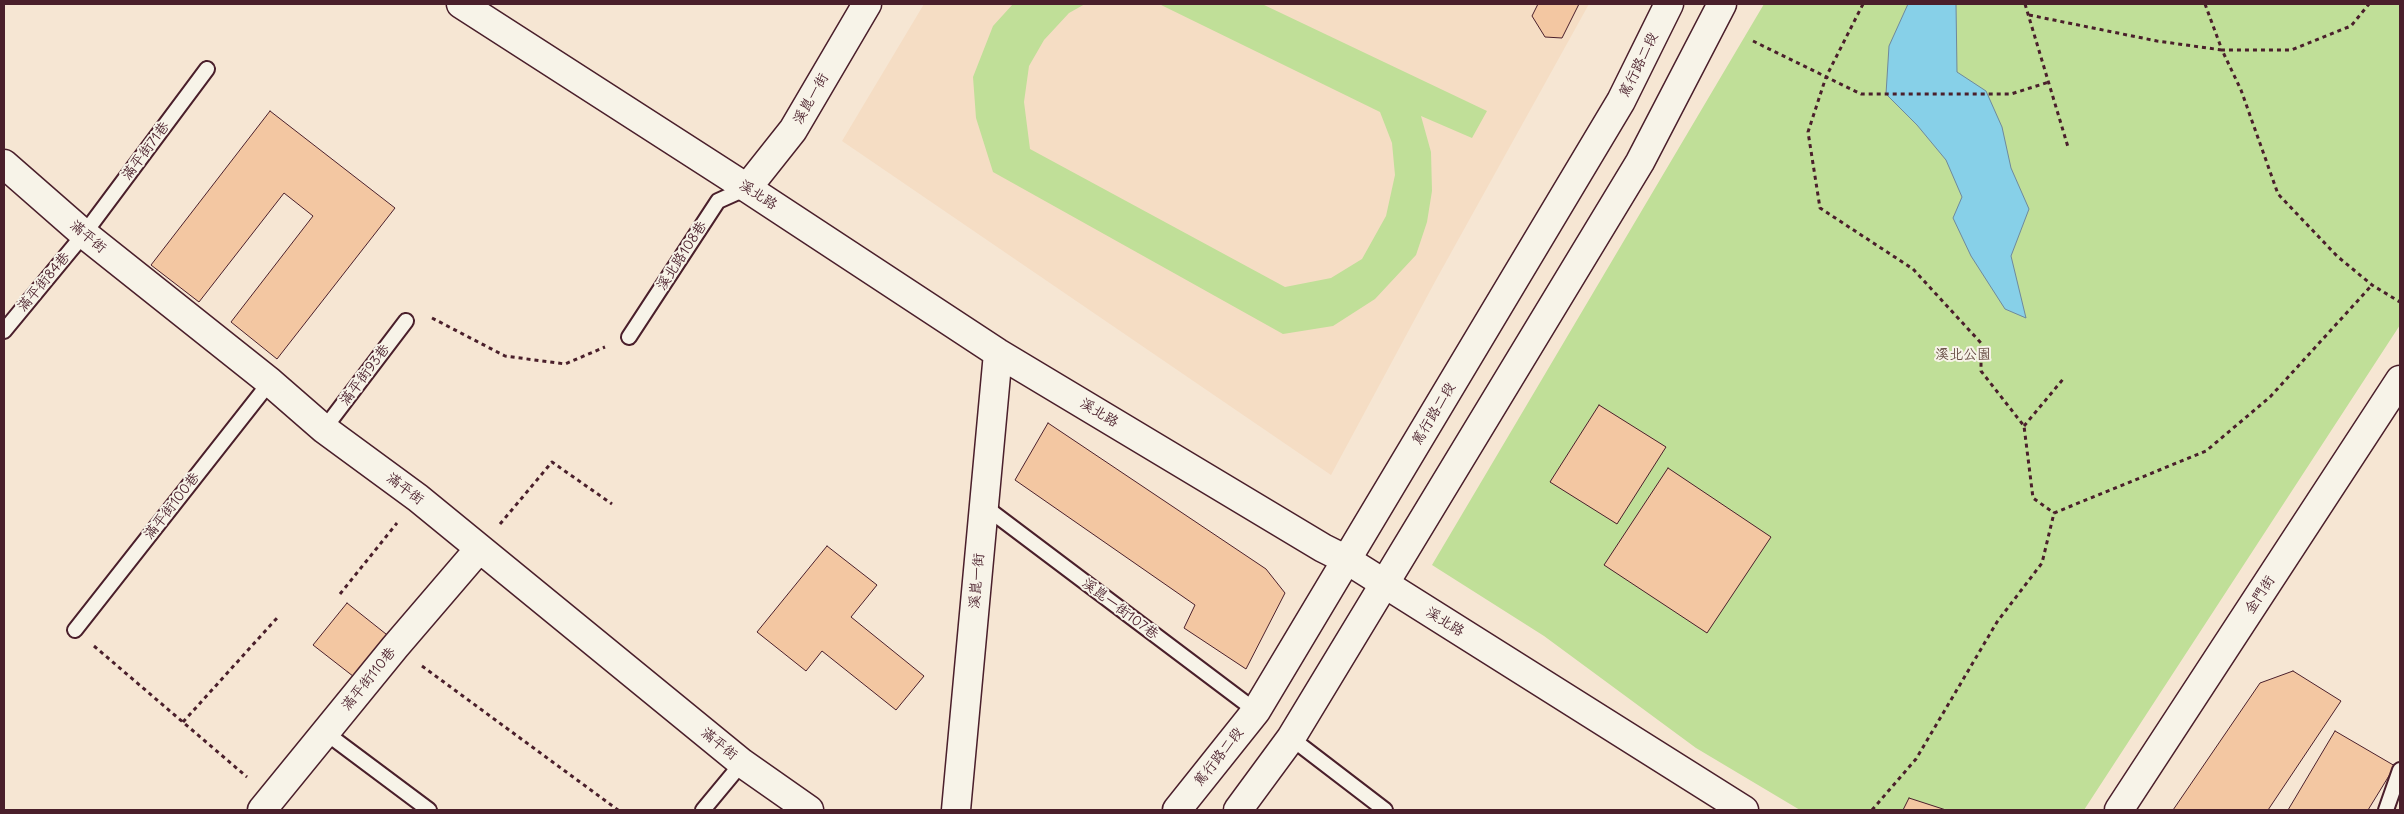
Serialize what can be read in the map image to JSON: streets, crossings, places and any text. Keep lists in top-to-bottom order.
{
  "streets": {
    "street": [
      "篤行路二段",
      "溪崑一街",
      "溪北路",
      "滿平街",
      "金門街",
      "滿平街110巷"
    ],
    "lane": [
      "滿平街71巷",
      "溪北路108巷",
      "滿平街84巷",
      "滿平街93巷",
      "滿平街100巷",
      "溪崑一街107巷"
    ]
  },
  "crossings": [
    ["篤行路二段", "溪北路"],
    ["篤行路二段", "溪崑一街107巷"],
    ["溪崑一街", "溪北路"],
    ["溪崑一街", "溪北路108巷"],
    ["溪崑一街", "溪崑一街107巷"],
    ["滿平街71巷", "滿平街"],
    ["滿平街71巷", "滿平街84巷"],
    ["溪北路", "溪北路108巷"],
    ["滿平街", "滿平街84巷"],
    ["滿平街", "滿平街93巷"],
    ["滿平街", "滿平街100巷"],
    ["滿平街", "滿平街110巷"]
  ],
  "parks": ["溪北公園"]
}
